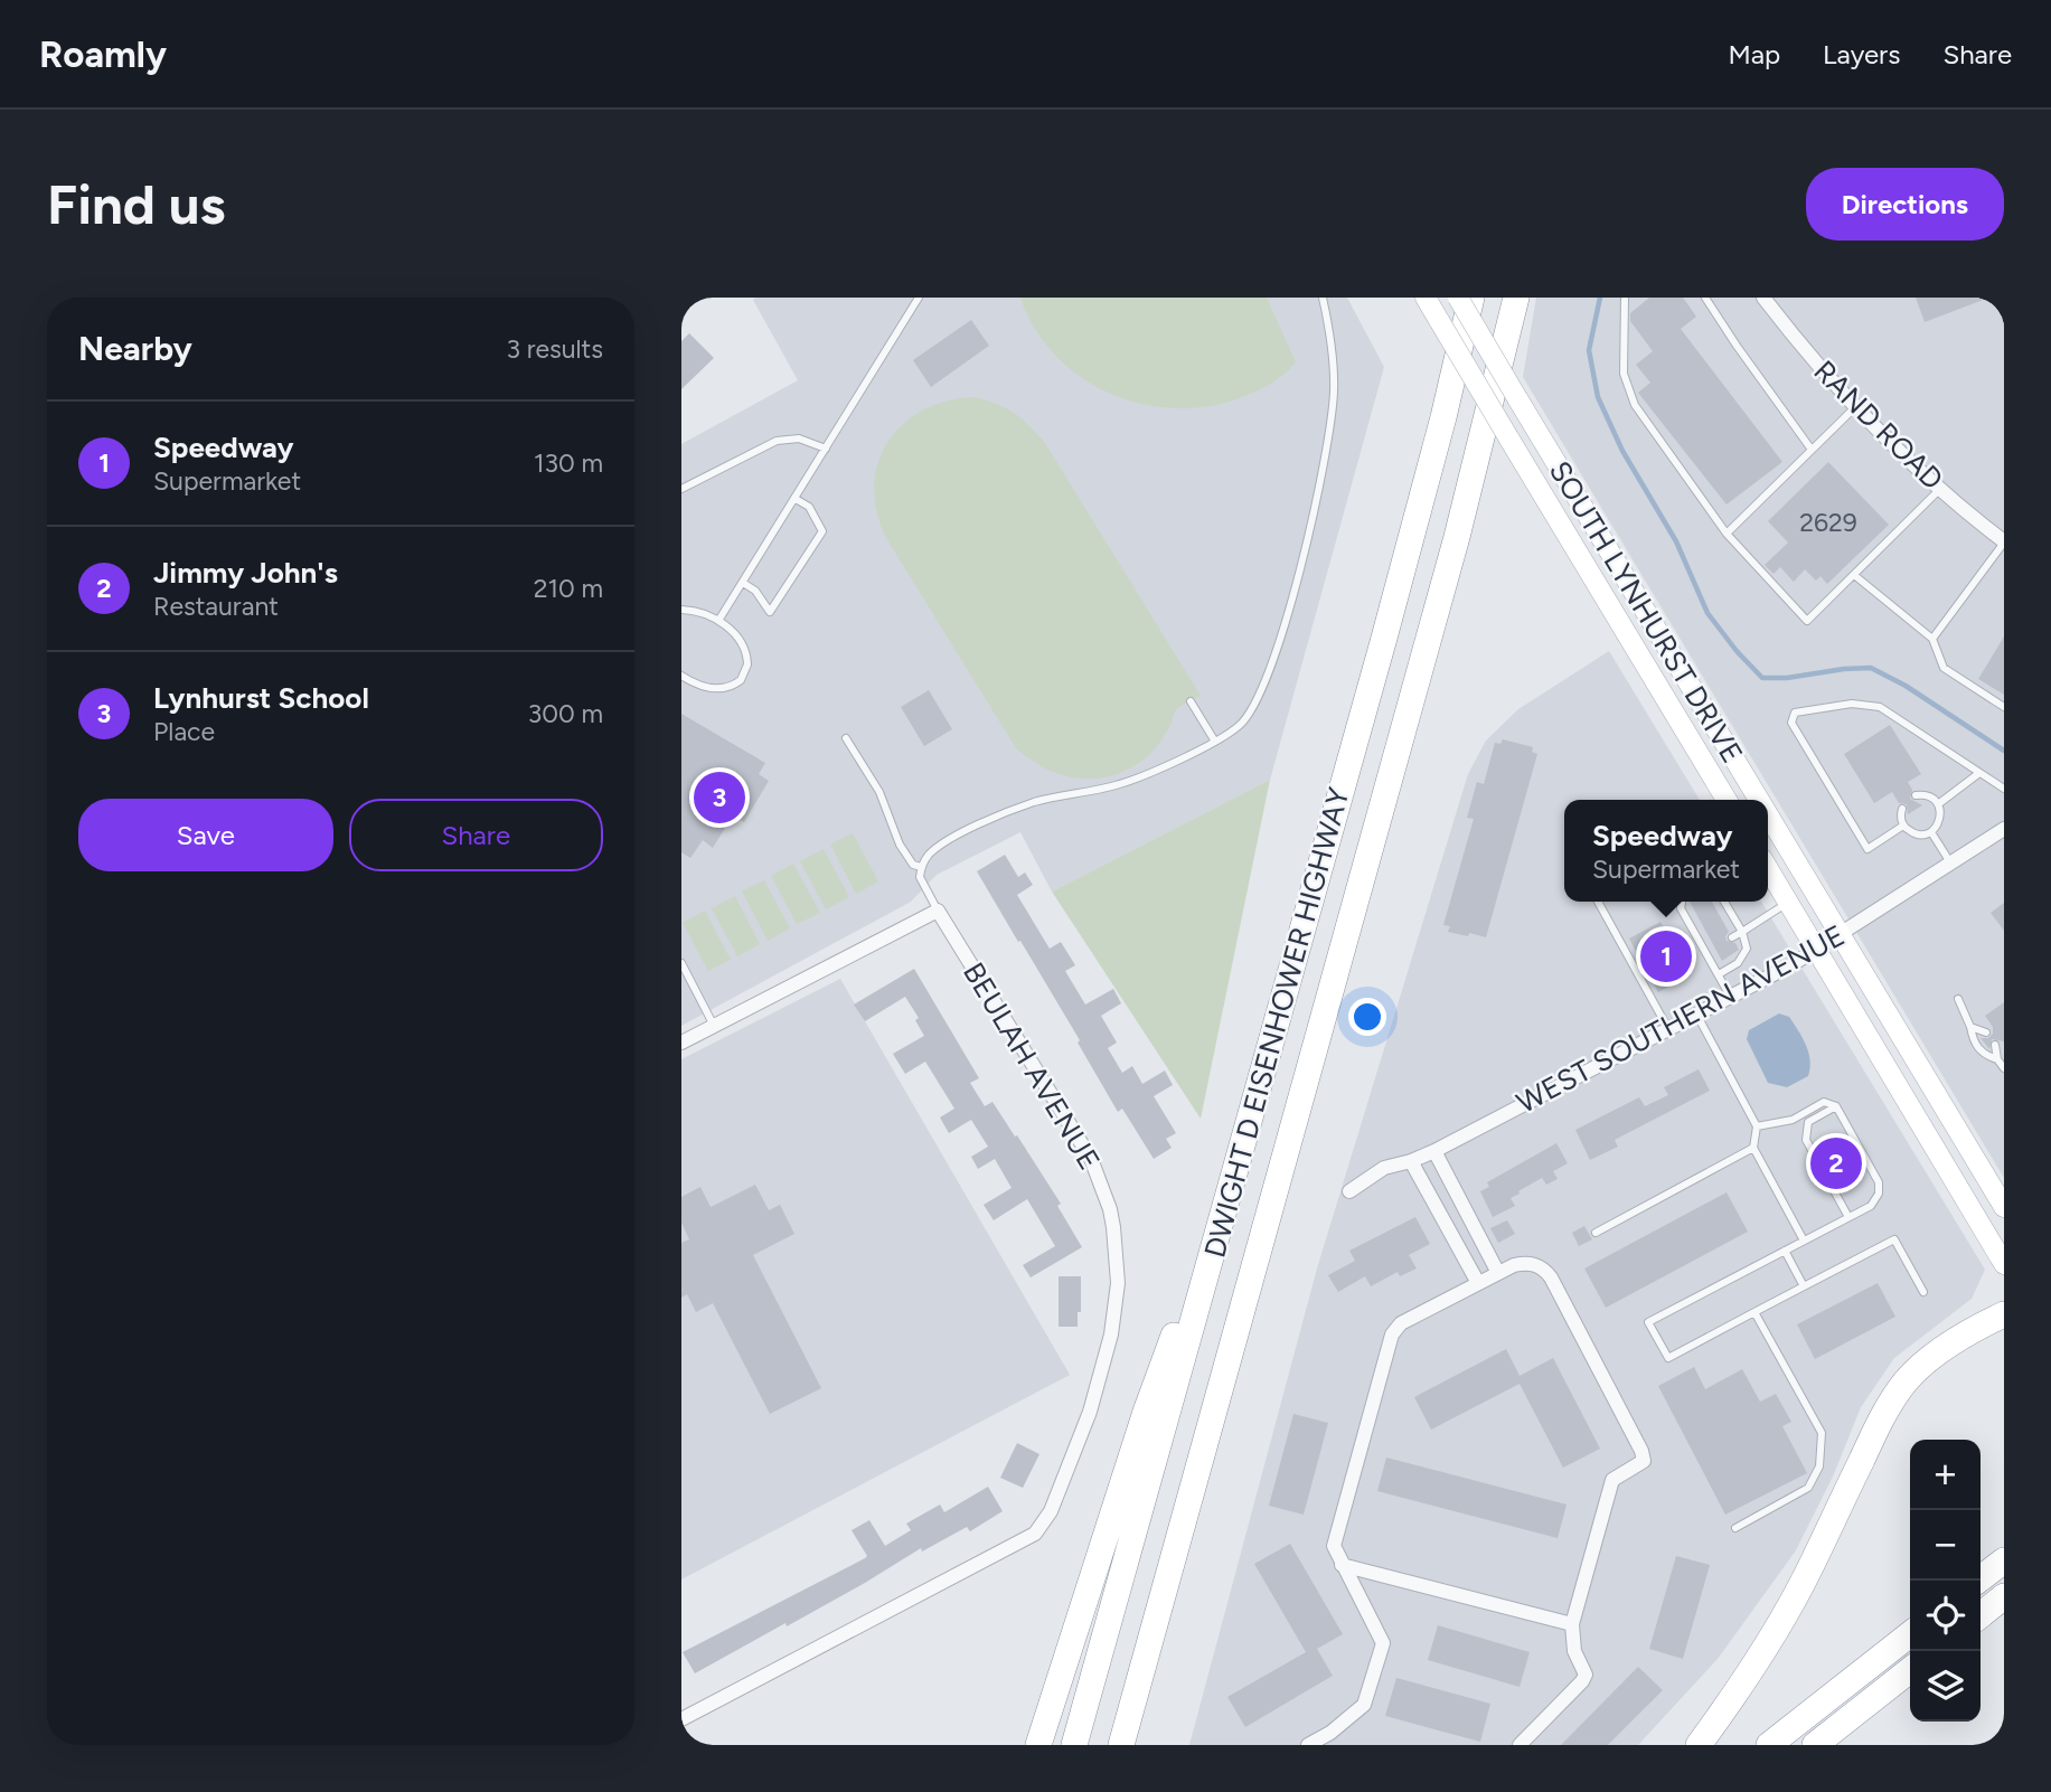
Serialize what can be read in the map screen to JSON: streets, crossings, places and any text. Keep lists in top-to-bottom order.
{
  "streets": {
    "highway": ["DWIGHT D EISENHOWER HIGHWAY"],
    "main road": ["SOUTH LYNHURST DRIVE"],
    "street": ["RAND ROAD", "WEST SOUTHERN AVENUE", "BEULAH AVENUE"]
  },
  "crossings": [
    ["SOUTH LYNHURST DRIVE", "WEST SOUTHERN AVENUE"]
  ],
  "house_numbers": ["2629"],
  "page": {
    "header": "Roamly",
    "nav": ["Map", "Layers", "Share"],
    "buttons": [
      "Directions",
      ["Save", "Share"]
    ],
    "title": "Find us",
    "heading": ["Nearby", "3 results"],
    "list": [
      {
        "mark": "1",
        "name": "Speedway",
        "note": "Supermarket",
        "value": "130 m"
      },
      {
        "mark": "2",
        "name": "Jimmy John's",
        "note": "Restaurant",
        "value": "210 m"
      },
      {
        "mark": "3",
        "name": "Lynhurst School",
        "note": "Place",
        "value": "300 m"
      }
    ],
    "pins": ["3", "1", "2"],
    "popup": ["Speedway", "Supermarket"],
    "map_buttons": ["+", "−"]
  }
}
